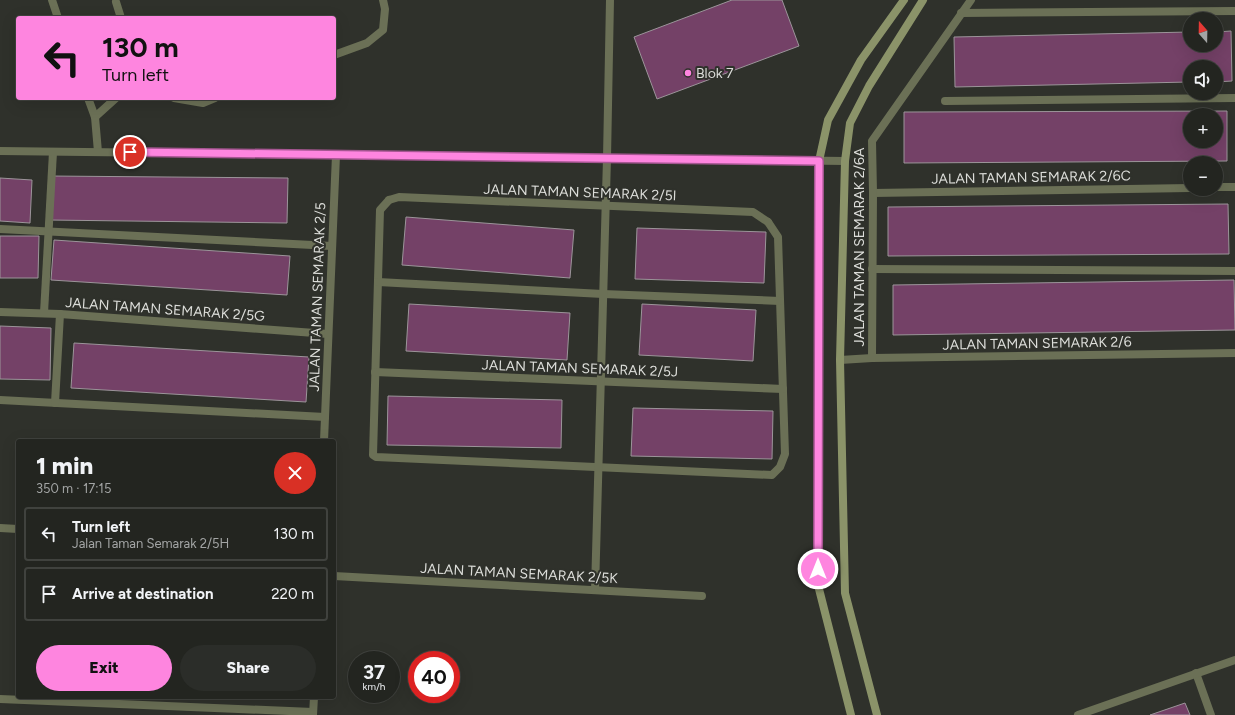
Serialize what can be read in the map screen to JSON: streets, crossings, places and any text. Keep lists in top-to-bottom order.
{
  "streets": {
    "street": [
      "JALAN TAMAN SEMARAK 2/6C",
      "JALAN TAMAN SEMARAK 2/5I",
      "JALAN TAMAN SEMARAK 2/6A",
      "JALAN TAMAN SEMARAK 2/5",
      "JALAN TAMAN SEMARAK 2/5G",
      "JALAN TAMAN SEMARAK 2/6",
      "JALAN TAMAN SEMARAK 2/5J",
      "JALAN TAMAN SEMARAK 2/5K"
    ]
  },
  "crossings": [
    ["JALAN TAMAN SEMARAK 2/6C", "JALAN TAMAN SEMARAK 2/6A"],
    ["JALAN TAMAN SEMARAK 2/6A", "JALAN TAMAN SEMARAK 2/6"],
    ["JALAN TAMAN SEMARAK 2/5", "JALAN TAMAN SEMARAK 2/5G"]
  ],
  "places": ["Blok 7"],
  "north": "top",
  "page": {
    "map_buttons": ["+", "−"],
    "turn": ["130 m", "Turn left"],
    "heading": ["1 min", "350 m · 17:15"],
    "list": [
      {
        "name": "Turn left",
        "note": "Jalan Taman Semarak 2/5H",
        "value": "130 m"
      },
      {
        "name": "Arrive at destination",
        "value": "220 m"
      }
    ],
    "buttons": ["Exit", "Share"],
    "speed": "37 km/h",
    "limit": "40"
  }
}
